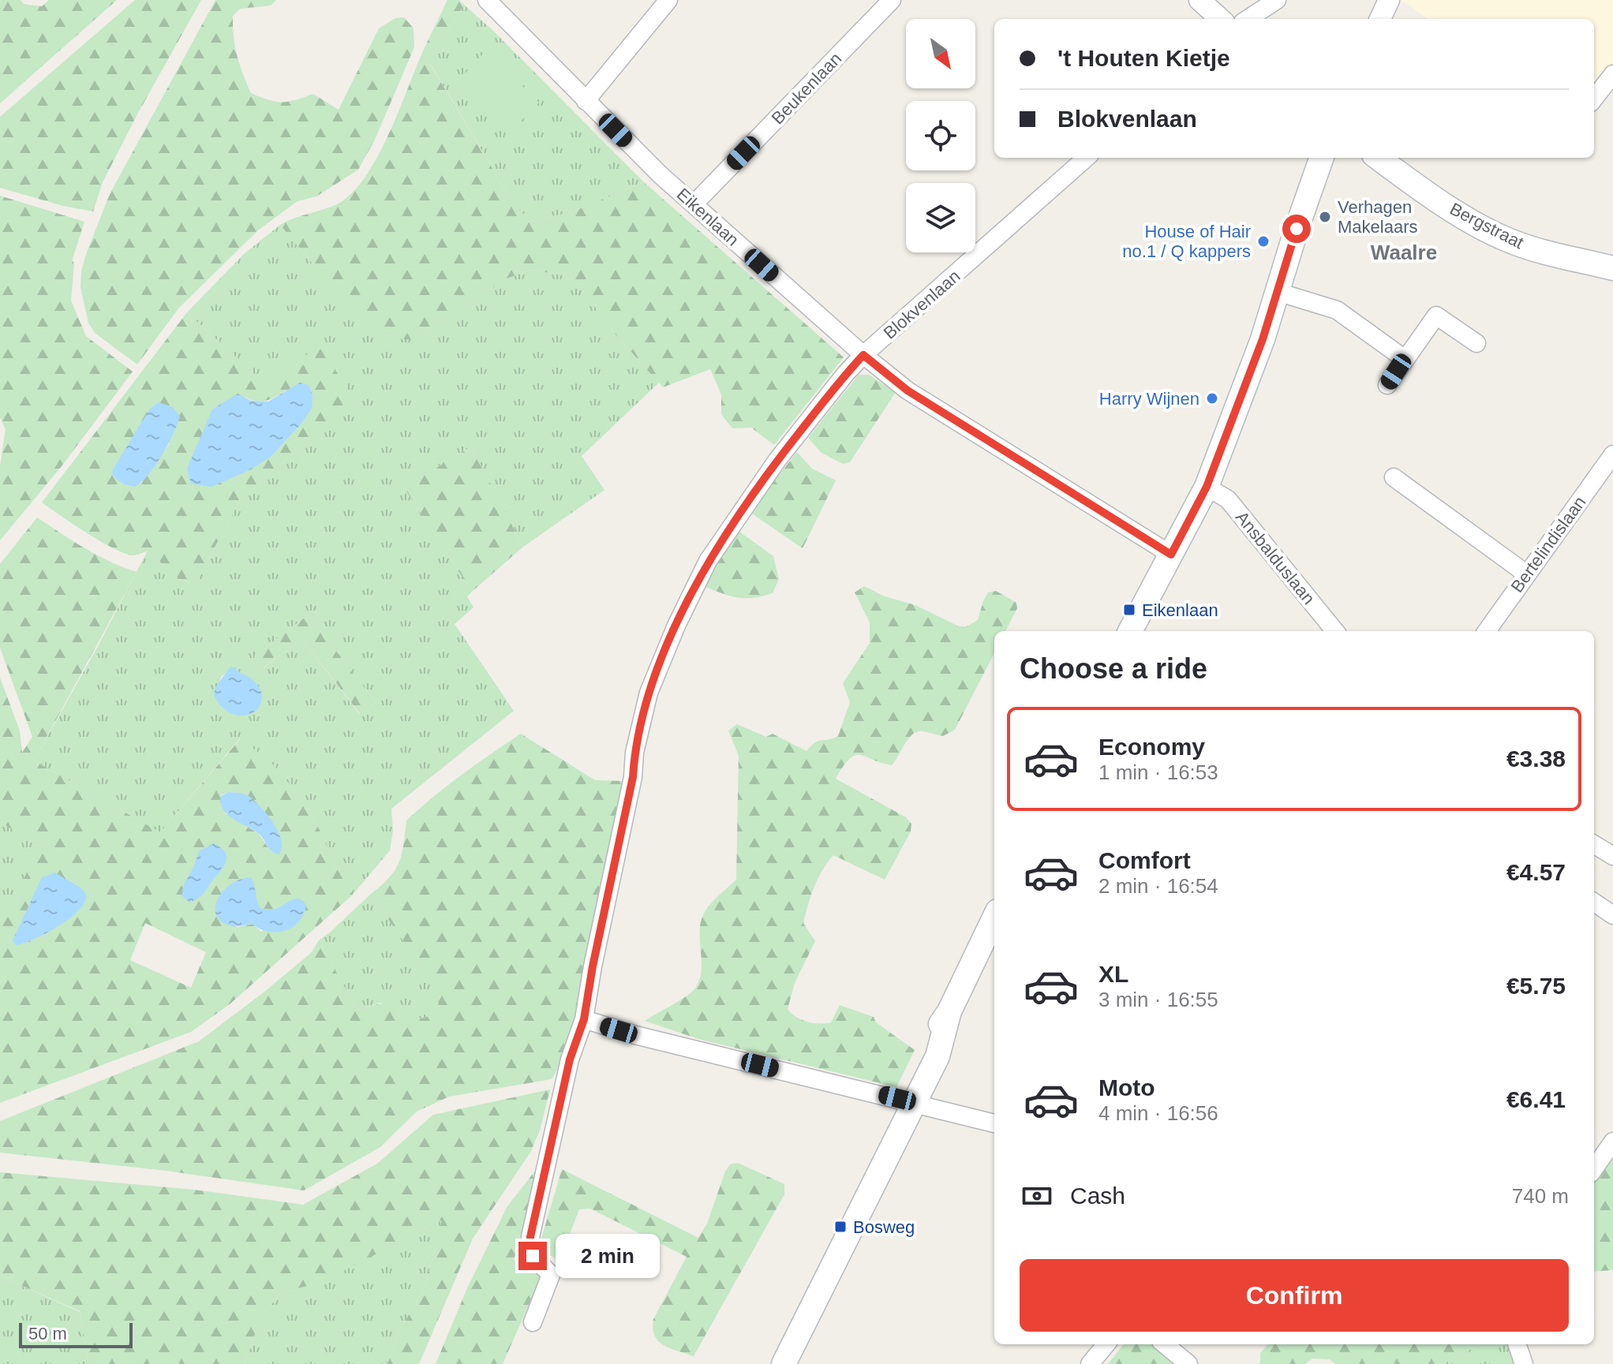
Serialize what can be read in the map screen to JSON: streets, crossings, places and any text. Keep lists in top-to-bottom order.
{
  "streets": {
    "main road": ["Bergstraat"],
    "street": [
      "Beukenlaan",
      "Eikenlaan",
      "Blokvenlaan",
      "Bertelindislaan",
      "Ansbalduslaan"
    ]
  },
  "crossings": [
    ["Beukenlaan", "Eikenlaan"],
    ["Eikenlaan", "Blokvenlaan"]
  ],
  "districts": ["Waalre"],
  "places": {
    "other": ["Verhagen Makelaars", "House of Hair no.1 / Q kappers", "Harry Wijnen"],
    "transit": ["Eikenlaan", "Bosweg"]
  },
  "scale_bar": "50 m",
  "north": "bottom right",
  "page": {
    "banner": ["'t Houten Kietje", "Blokvenlaan"],
    "heading": "Choose a ride",
    "list": [
      {
        "name": "Economy",
        "note": "1 min · 16:53",
        "value": "€3.38"
      },
      {
        "name": "Comfort",
        "note": "2 min · 16:54",
        "value": "€4.57"
      },
      {
        "name": "XL",
        "note": "3 min · 16:55",
        "value": "€5.75"
      },
      {
        "name": "Moto",
        "note": "4 min · 16:56",
        "value": "€6.41"
      }
    ],
    "pay": ["Cash", "740 m"],
    "bubble": "2 min",
    "buttons": "Confirm",
    "scale": "50 m"
  }
}
